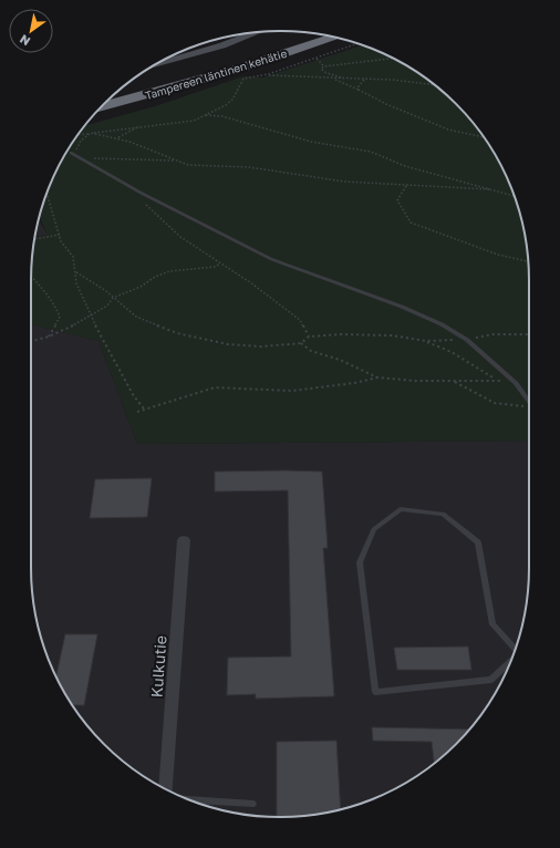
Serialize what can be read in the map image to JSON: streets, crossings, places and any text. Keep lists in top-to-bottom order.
{
  "streets": {
    "highway": ["Tampereen läntinen kehätie"],
    "street": ["Kulkutie"]
  },
  "north": "bottom left"
}
